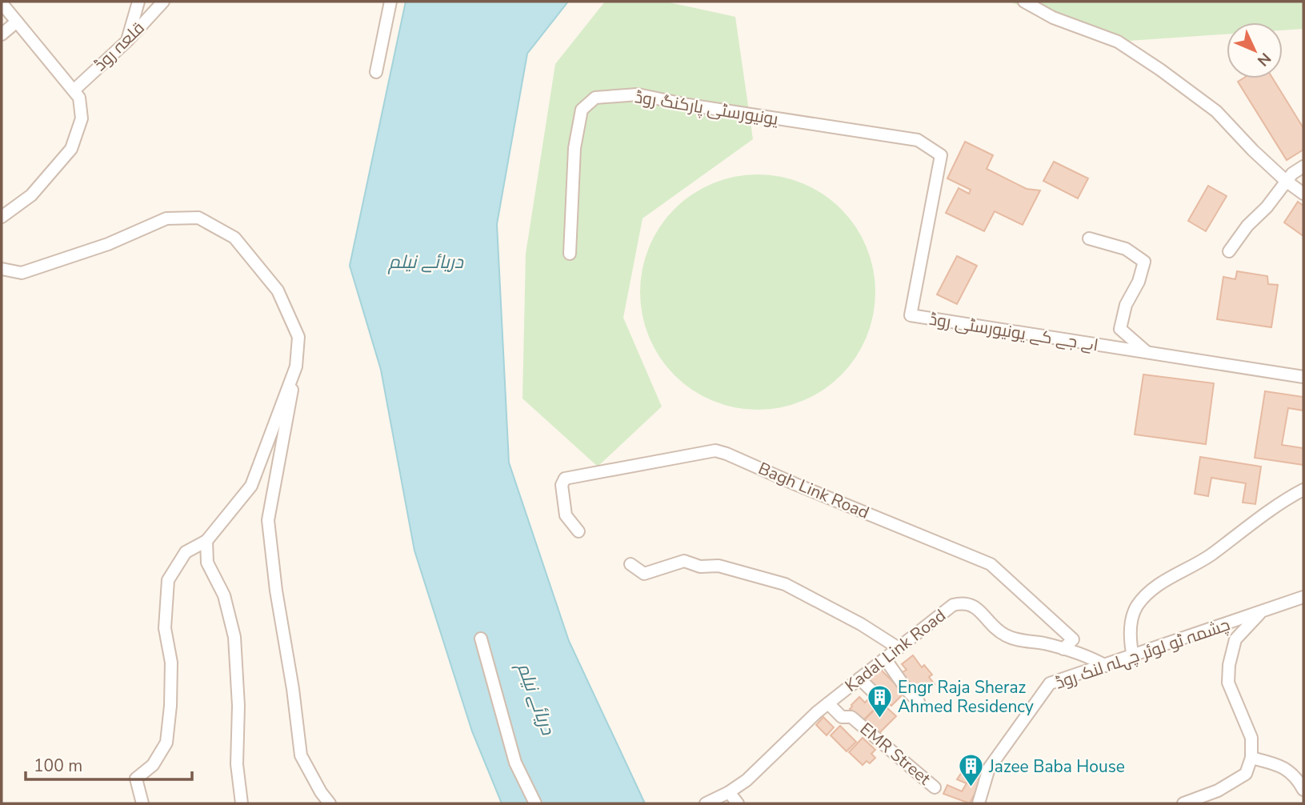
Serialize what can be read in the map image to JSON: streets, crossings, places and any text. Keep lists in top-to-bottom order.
{
  "streets": {
    "street": [
      "قلعہ روڈ",
      "یونیورسٹی پارکنگ روڈ",
      "اے جے کے یونیورسٹی روڈ",
      "Bagh Link Road",
      "Kadal Link Road",
      "چشمہ ٹو لوئر چہلہ لنک روڈ",
      "EMR Street"
    ]
  },
  "crossings": [
    ["یونیورسٹی پارکنگ روڈ", "اے جے کے یونیورسٹی روڈ"],
    ["Bagh Link Road", "Kadal Link Road"],
    ["Kadal Link Road", "چشمہ ٹو لوئر چہلہ لنک روڈ"],
    ["Kadal Link Road", "EMR Street"]
  ],
  "water": ["دریائے نیلم"],
  "places": {
    "building": ["Engr Raja Sheraz Ahmed Residency", "Jazee Baba House"]
  },
  "scale_bar": "100 m",
  "north": "bottom right"
}
